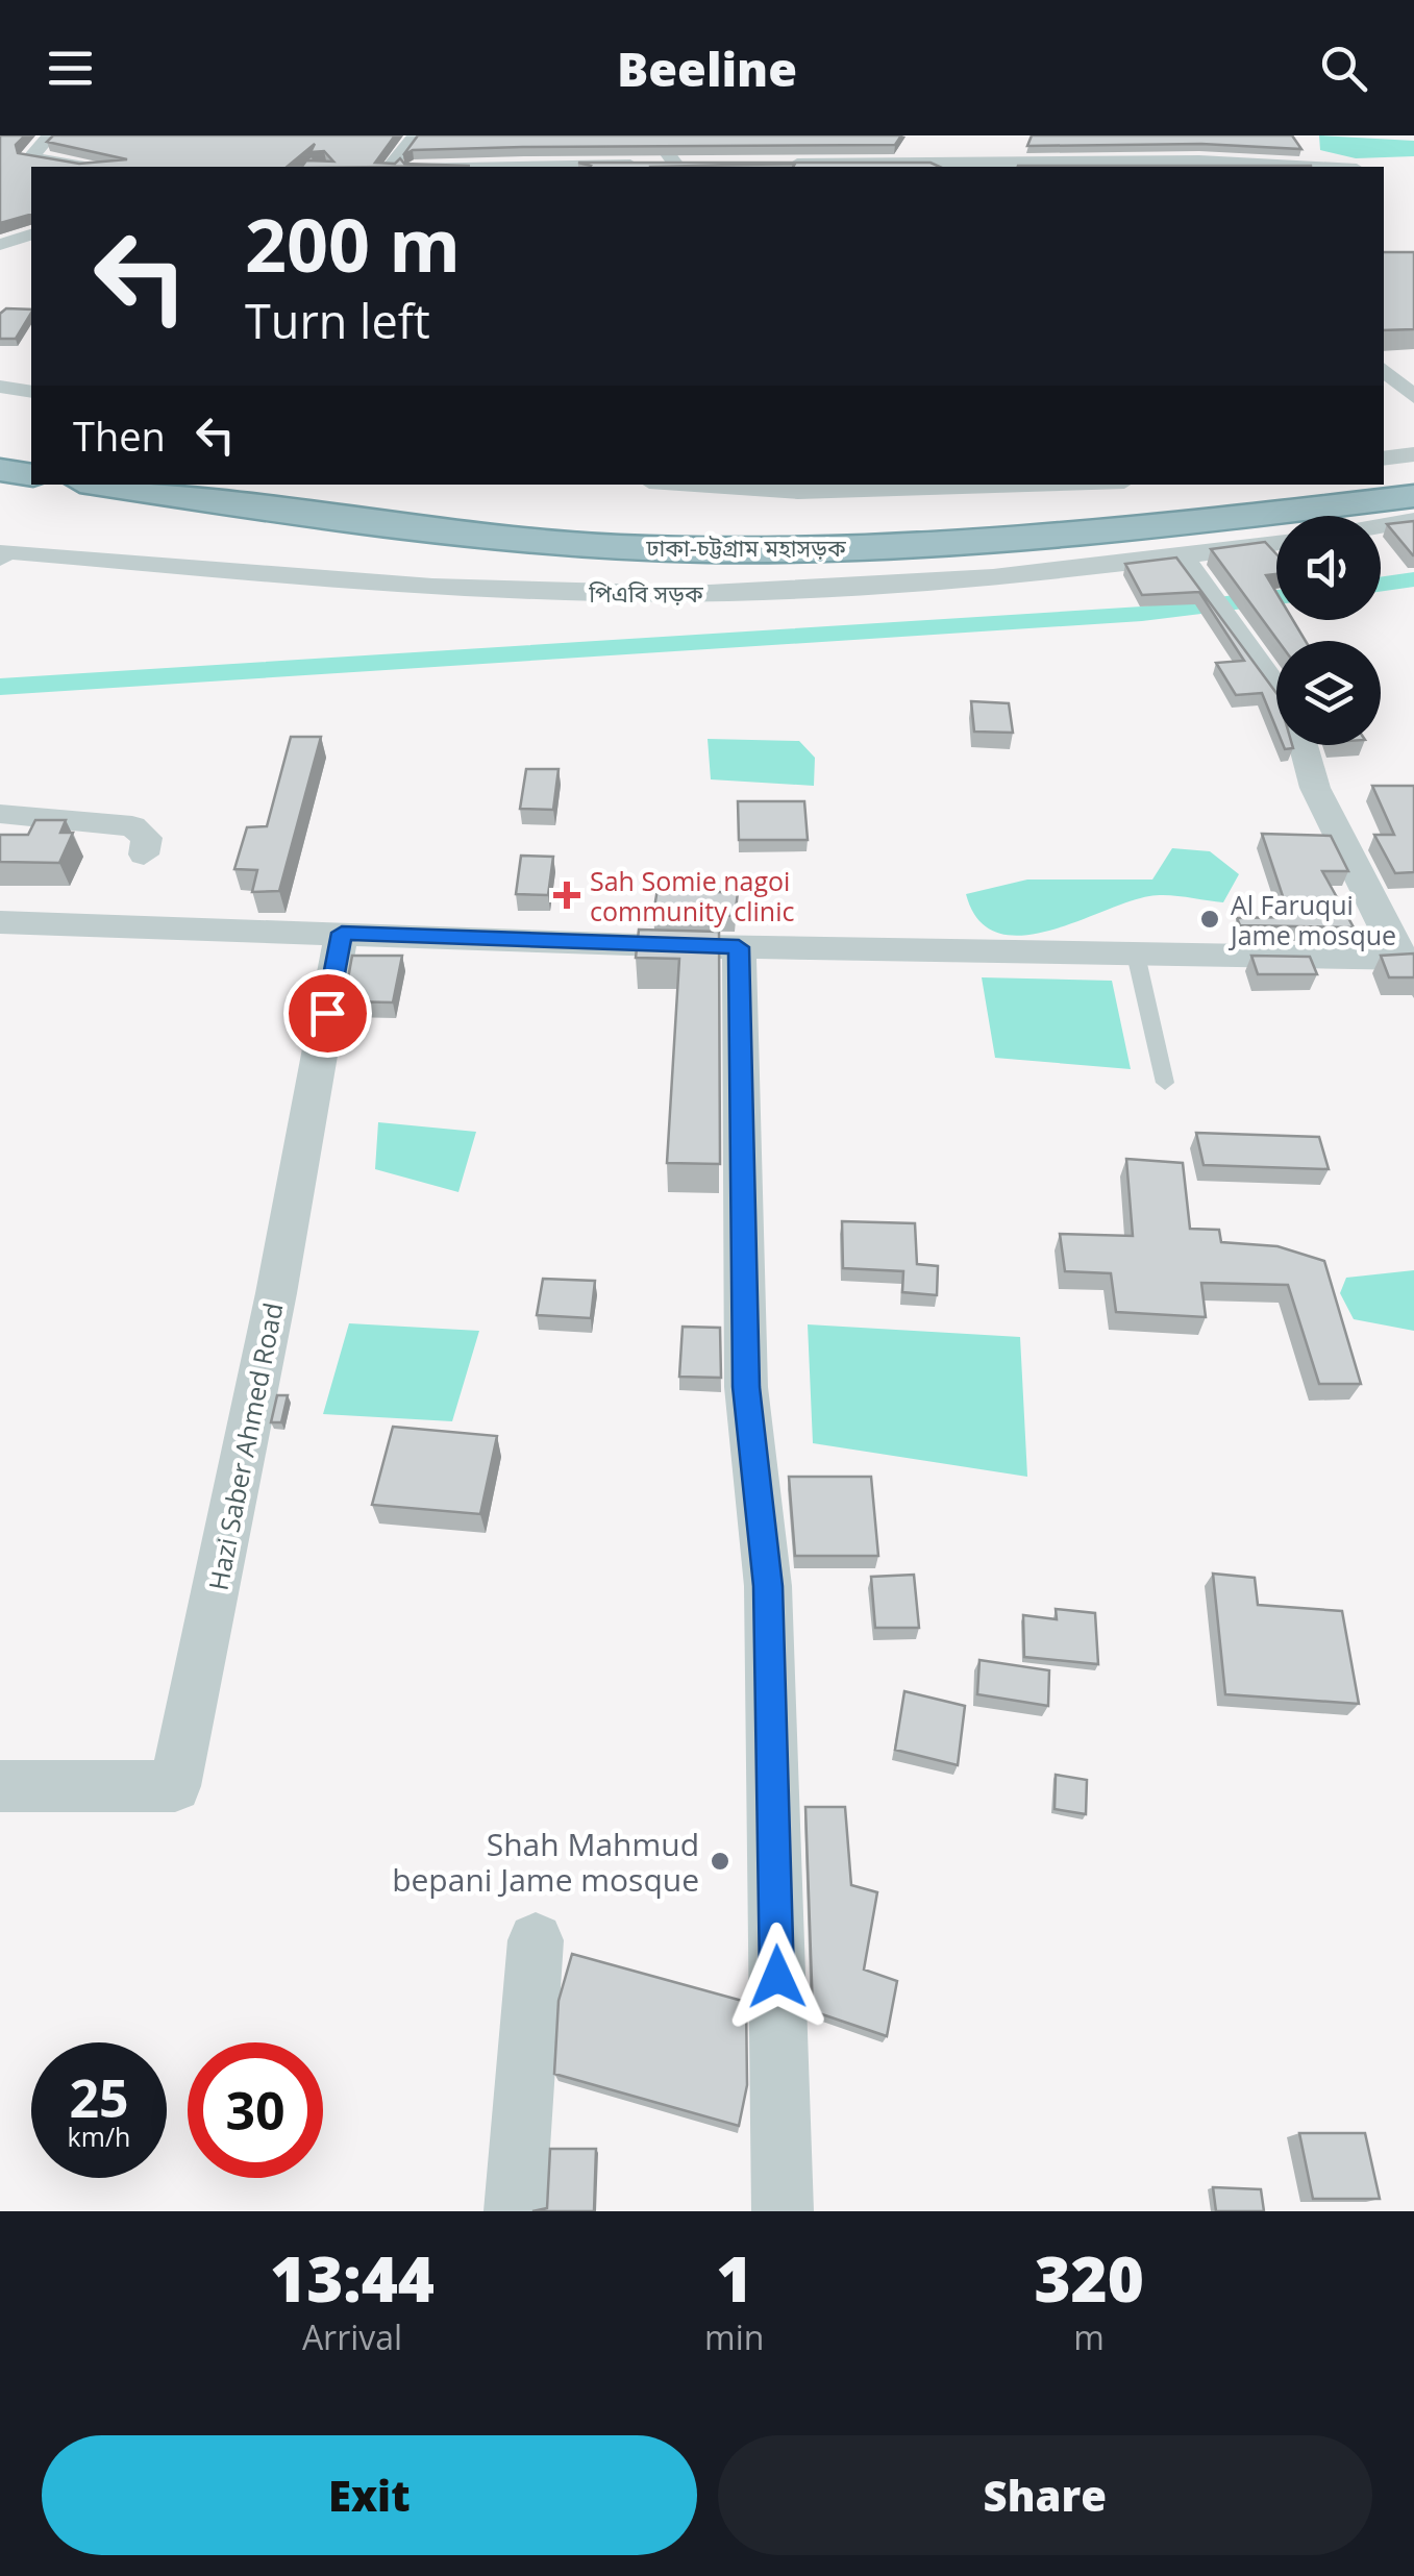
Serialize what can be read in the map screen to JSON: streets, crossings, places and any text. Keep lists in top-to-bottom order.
{
  "streets": {
    "highway": ["ঢাকা-চট্টগ্রাম মহাসড়ক"],
    "street": ["পিএবি সড়ক", "Hazi Saber Ahmed Road"]
  },
  "places": {
    "health": ["Sah Somie nagoi community clinic"],
    "other": ["Al Faruqui Jame mosque", "Shah Mahmud bepani Jame mosque"]
  },
  "page": {
    "header": "Beeline",
    "turn": ["200 m", "Turn left"],
    "then": "Then",
    "speed": "25 km/h",
    "limit": "30",
    "eta": [
      "13:44",
      "Arrival",
      "1",
      "min",
      "320",
      "m"
    ],
    "buttons": ["Exit", "Share"]
  }
}
